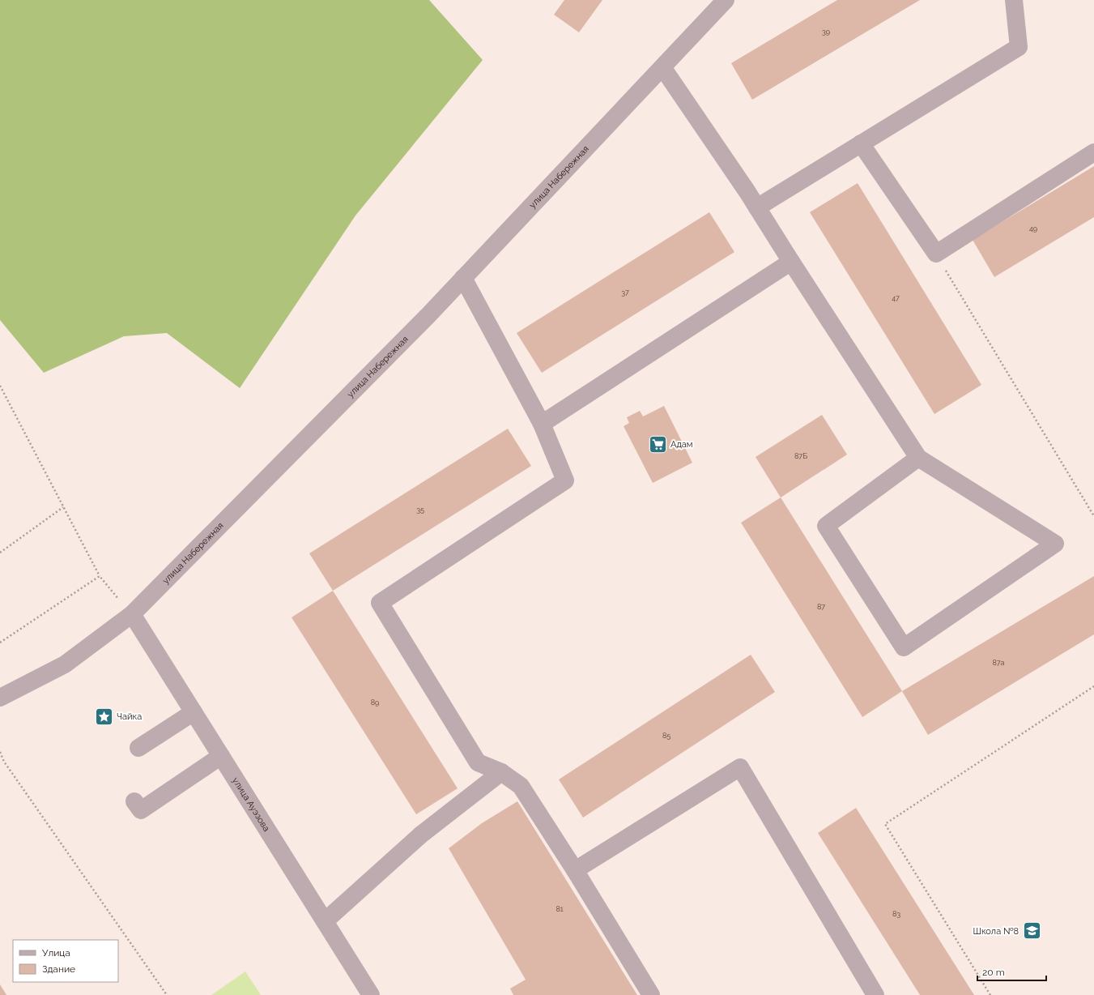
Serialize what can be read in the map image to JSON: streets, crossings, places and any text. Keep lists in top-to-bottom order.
{
  "streets": {
    "street": ["улица Набережная", "улица Ауэзова"]
  },
  "crossings": [
    ["улица Набережная", "улица Ауэзова"]
  ],
  "places": {
    "supermarket": ["Адам"],
    "place": ["Чайка"],
    "school or university": ["Школа №8"]
  },
  "house_numbers": [
    "39",
    "49",
    "37",
    "47",
    "87Б",
    "35",
    "87",
    "87а",
    "89",
    "85",
    "81",
    "83"
  ],
  "legend": ["Улица", "Здание"],
  "scale_bar": "20 m"
}
